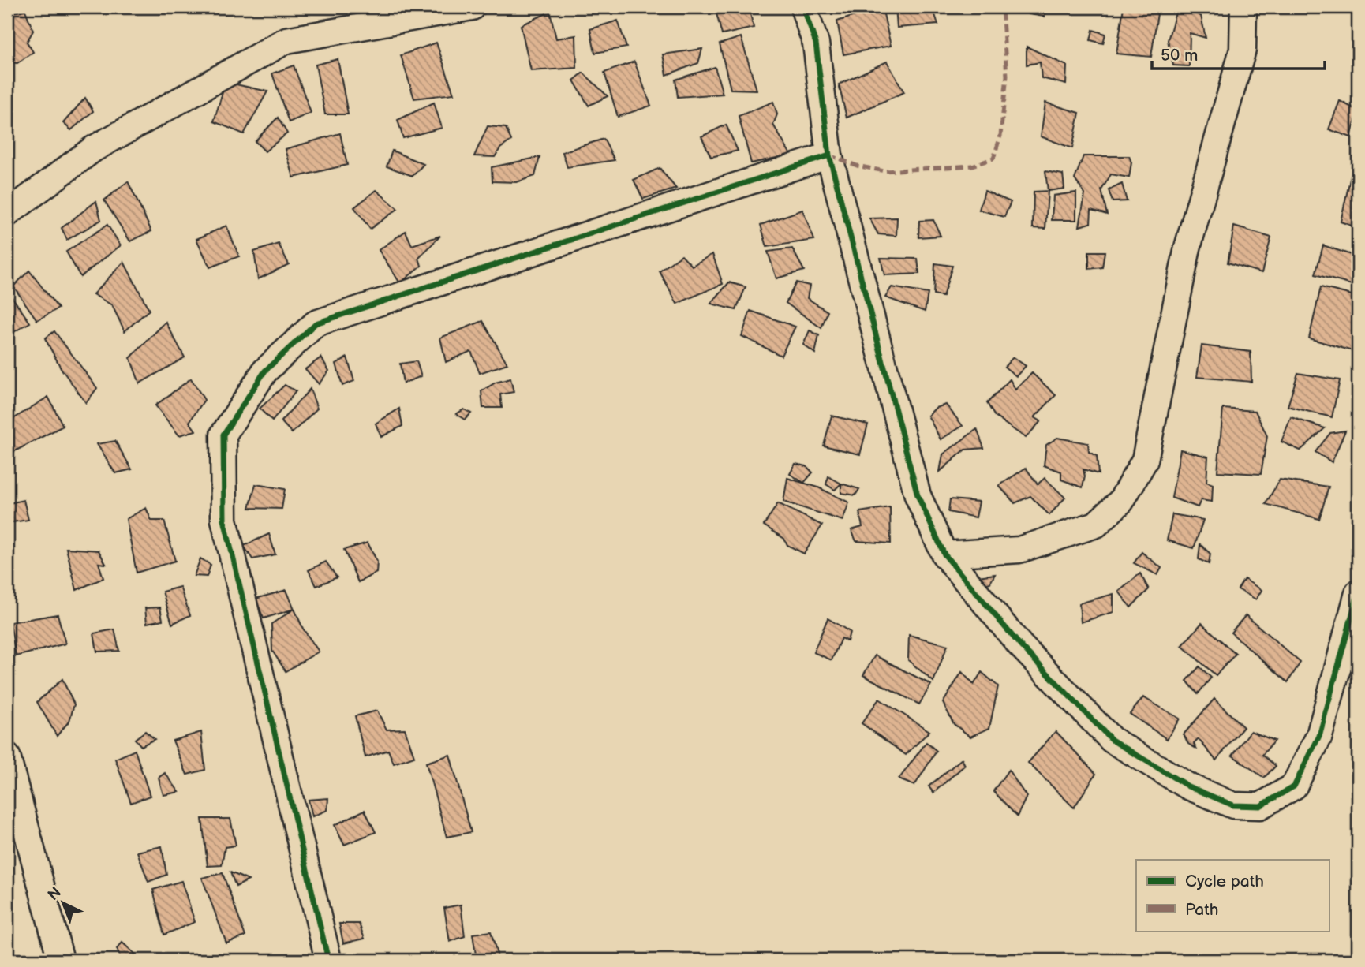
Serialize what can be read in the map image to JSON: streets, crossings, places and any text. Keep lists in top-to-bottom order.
{
  "legend": ["Cycle path", "Path"],
  "scale_bar": "50 m",
  "north": "top left"
}
